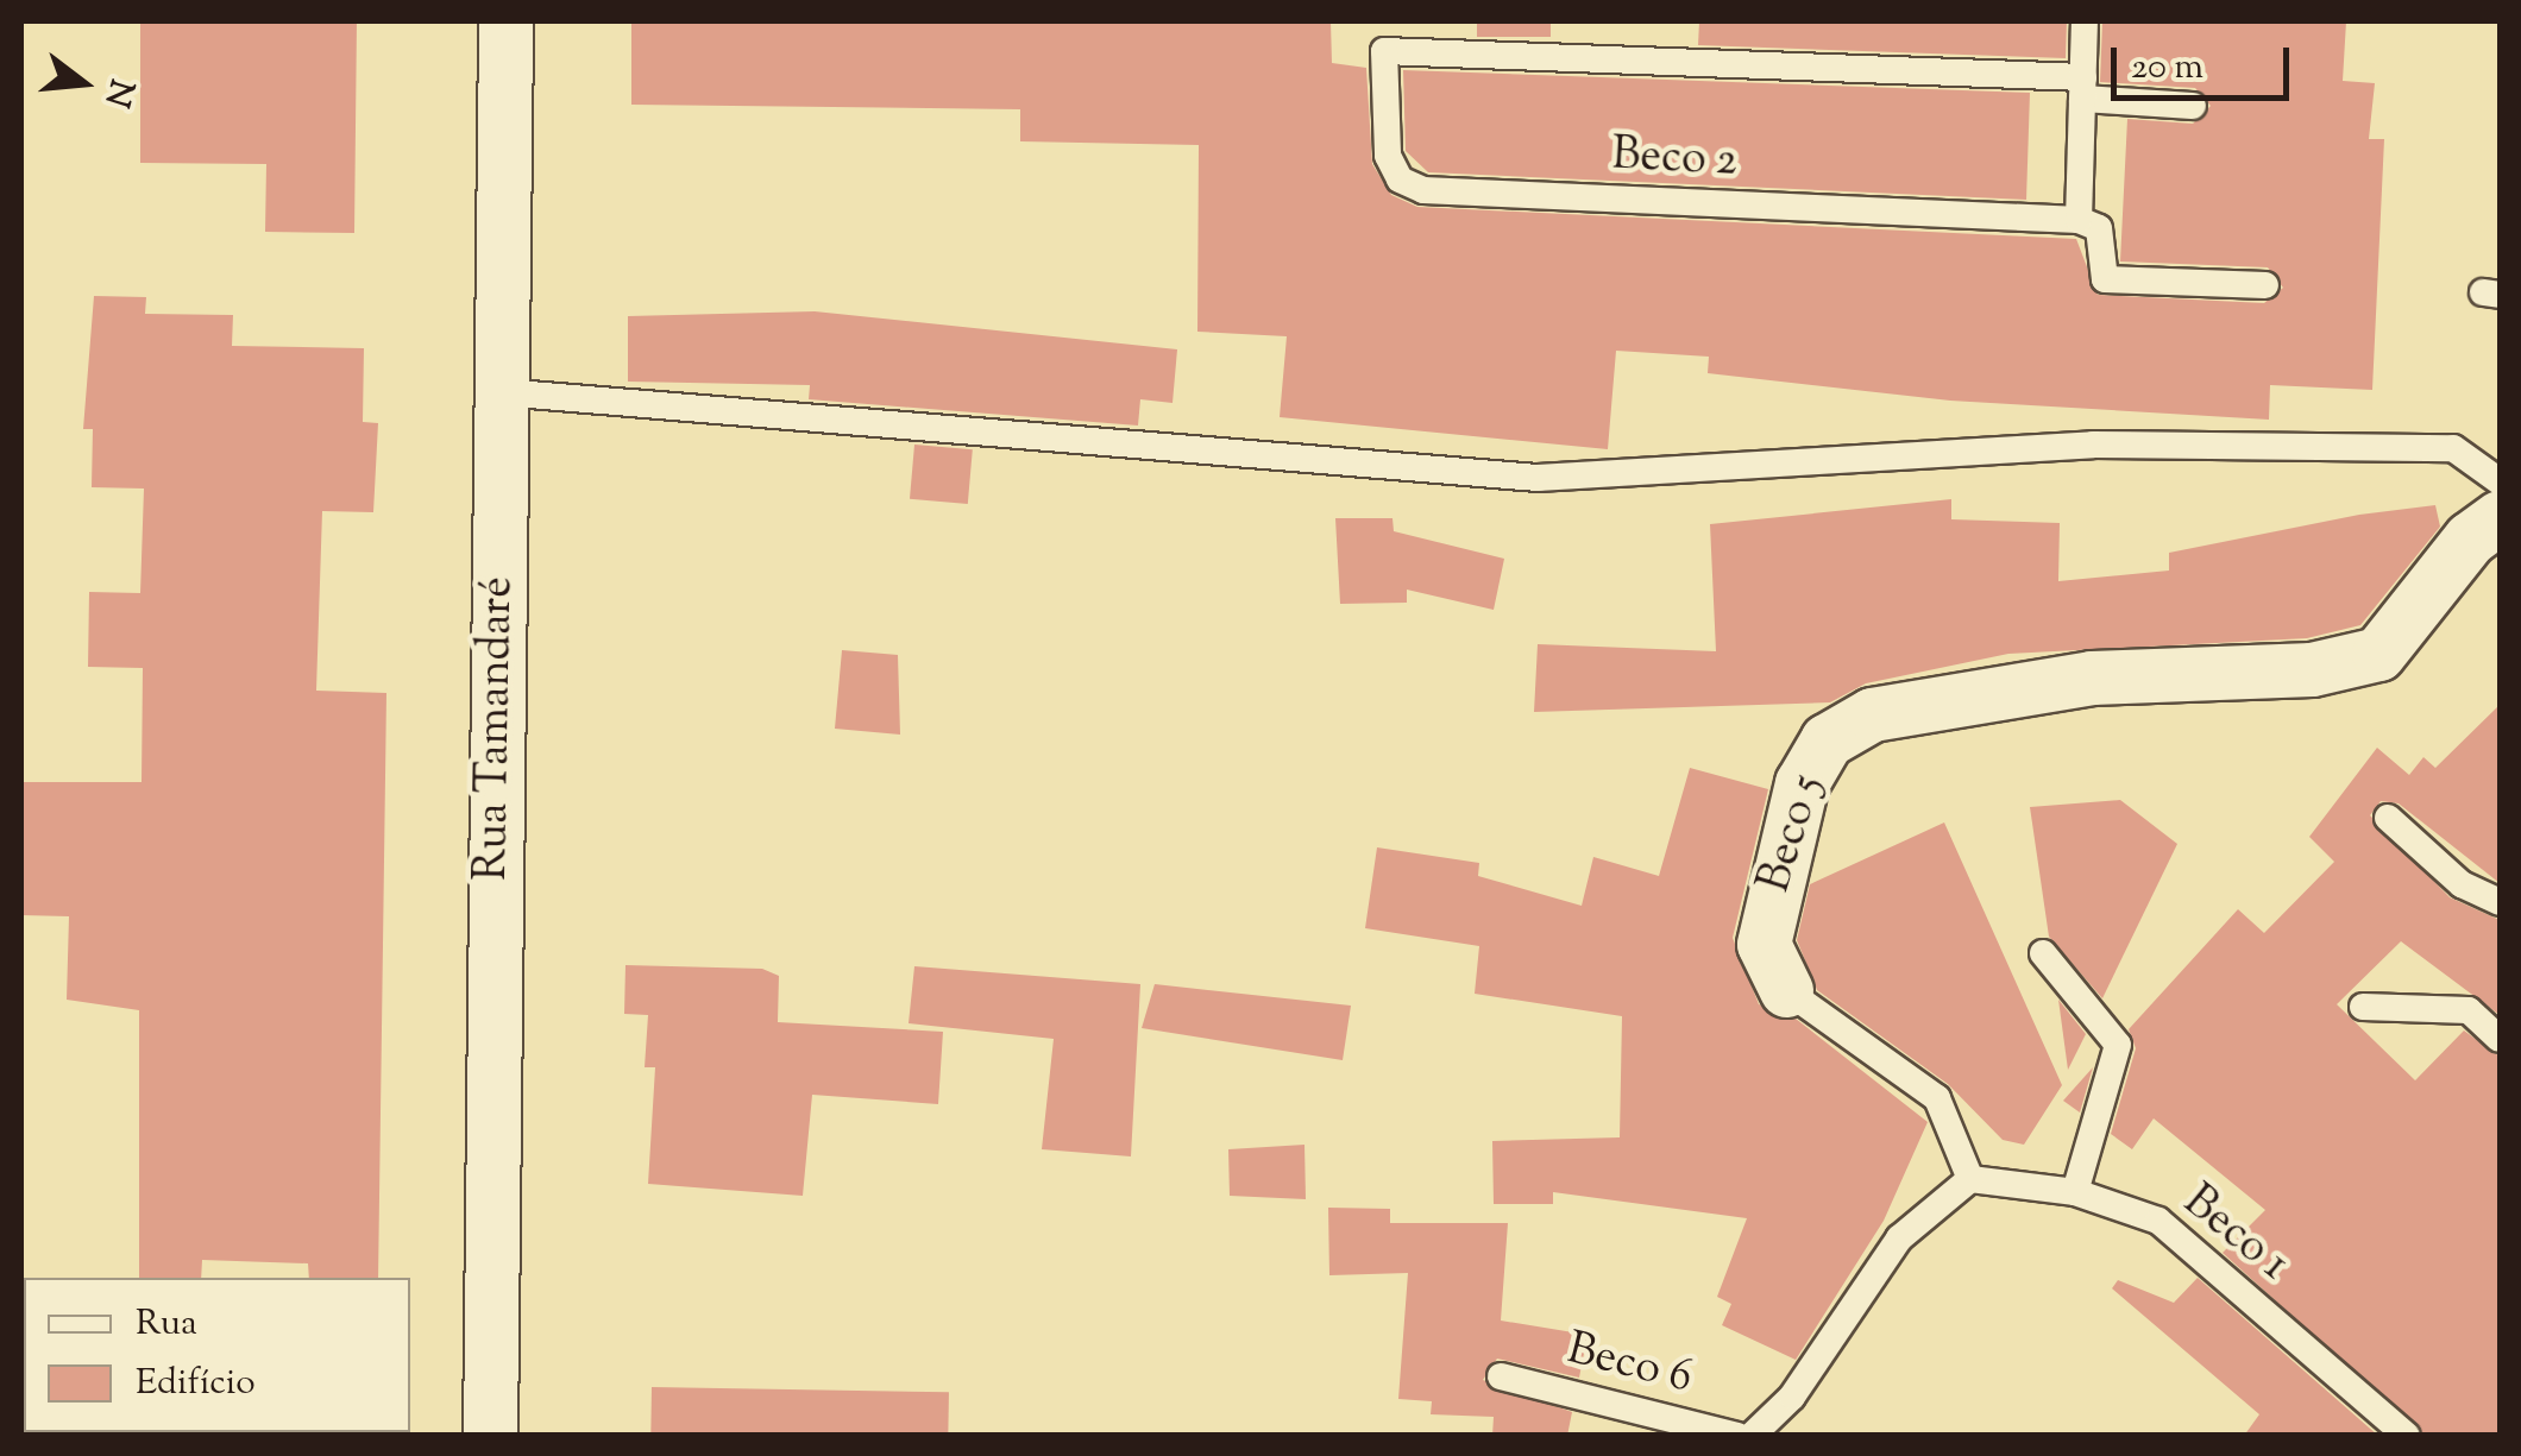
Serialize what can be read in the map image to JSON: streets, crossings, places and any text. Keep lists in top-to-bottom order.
{
  "streets": {
    "street": ["Rua Tamandaré", "Beco 5"],
    "lane": ["Beco 2", "Beco 1", "Beco 6"]
  },
  "crossings": [
    ["Beco 5", "Beco 1"]
  ],
  "legend": ["Rua", "Edifício"],
  "scale_bar": "20 m",
  "north": "right"
}
